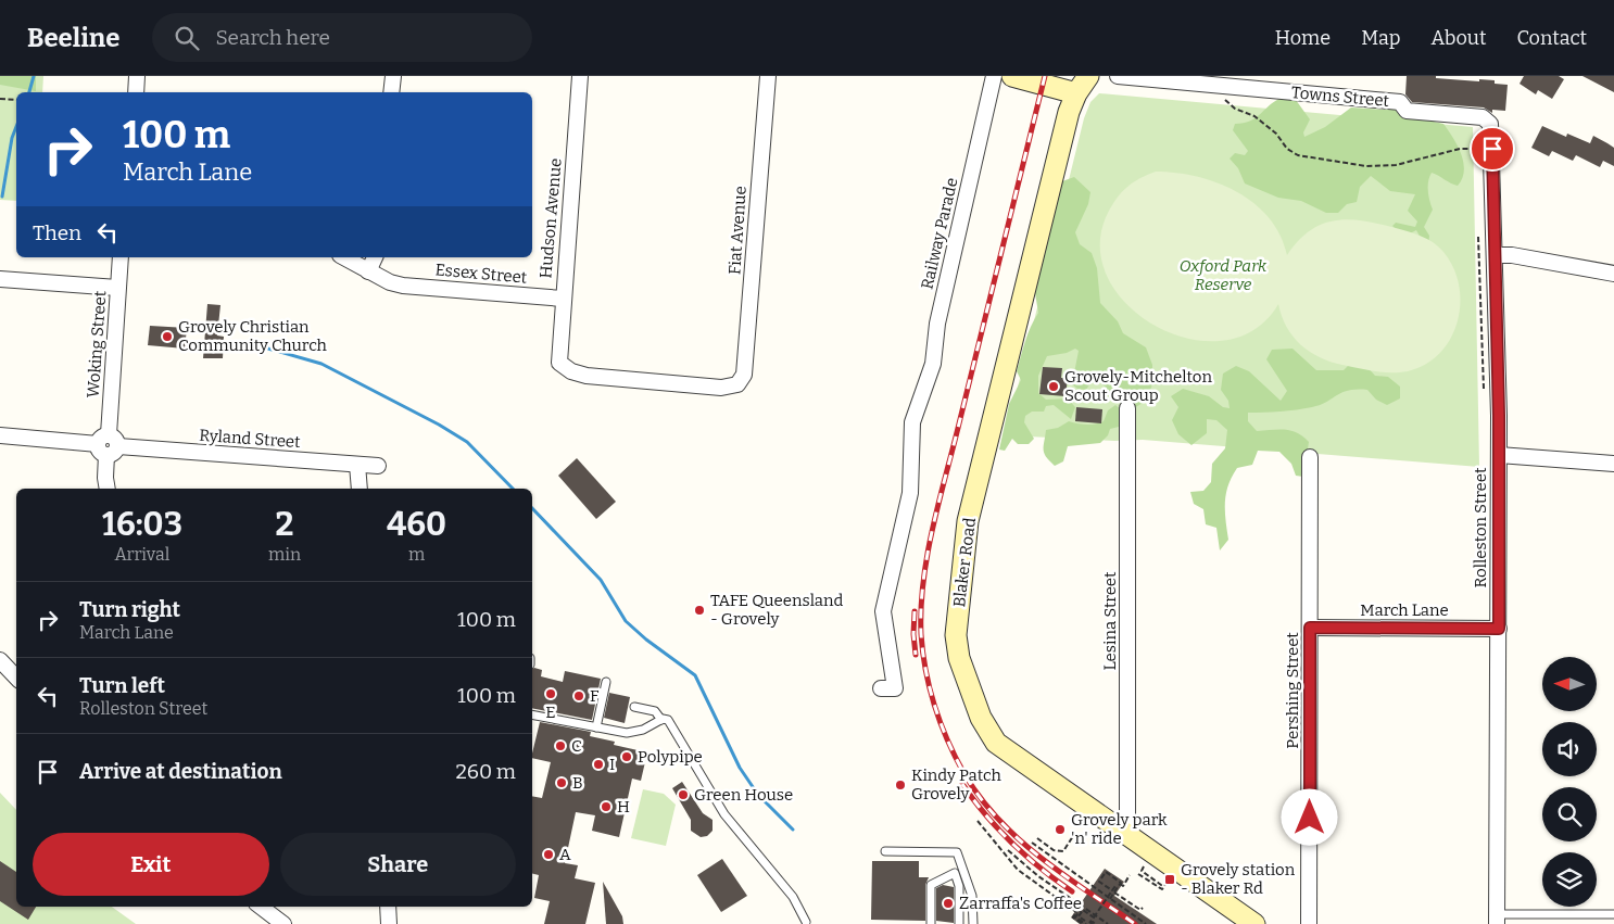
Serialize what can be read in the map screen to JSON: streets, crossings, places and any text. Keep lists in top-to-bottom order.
{
  "streets": {
    "street": [
      "Towns Street",
      "Hudson Avenue",
      "Fiat Avenue",
      "Railway Parade",
      "Essex Street",
      "Woking Street",
      "Ryland Street",
      "Rolleston Street",
      "Blaker Road",
      "March Lane",
      "Lesina Street",
      "Pershing Street"
    ]
  },
  "crossings": [
    ["Towns Street", "Rolleston Street"],
    ["Hudson Avenue", "Fiat Avenue"],
    ["Hudson Avenue", "Essex Street"],
    ["Woking Street", "Ryland Street"],
    ["Rolleston Street", "March Lane"],
    ["Blaker Road", "Lesina Street"],
    ["March Lane", "Pershing Street"]
  ],
  "parks": ["Oxford Park Reserve"],
  "places": {
    "other": [
      "Grovely Christian Community Church",
      "Grovely-Mitchelton Scout Group",
      "TAFE Queensland - Grovely",
      "E",
      "F",
      "C",
      "Polypipe",
      "I",
      "B",
      "Kindy Patch Grovely",
      "Green House",
      "H",
      "Grovely park 'n' ride",
      "A",
      "Zarraffa's Coffee"
    ],
    "transit": ["Grovely station - Blaker Rd"]
  },
  "north": "left",
  "page": {
    "header": "Beeline",
    "search": "Search here",
    "nav": [
      "Home",
      "Map",
      "About",
      "Contact"
    ],
    "turn": ["100 m", "March Lane"],
    "then": "Then",
    "eta": [
      "16:03",
      "Arrival",
      "2",
      "min",
      "460",
      "m"
    ],
    "list": [
      {
        "name": "Turn right",
        "note": "March Lane",
        "value": "100 m"
      },
      {
        "name": "Turn left",
        "note": "Rolleston Street",
        "value": "100 m"
      },
      {
        "name": "Arrive at destination",
        "value": "260 m"
      }
    ],
    "buttons": ["Exit", "Share"]
  }
}
